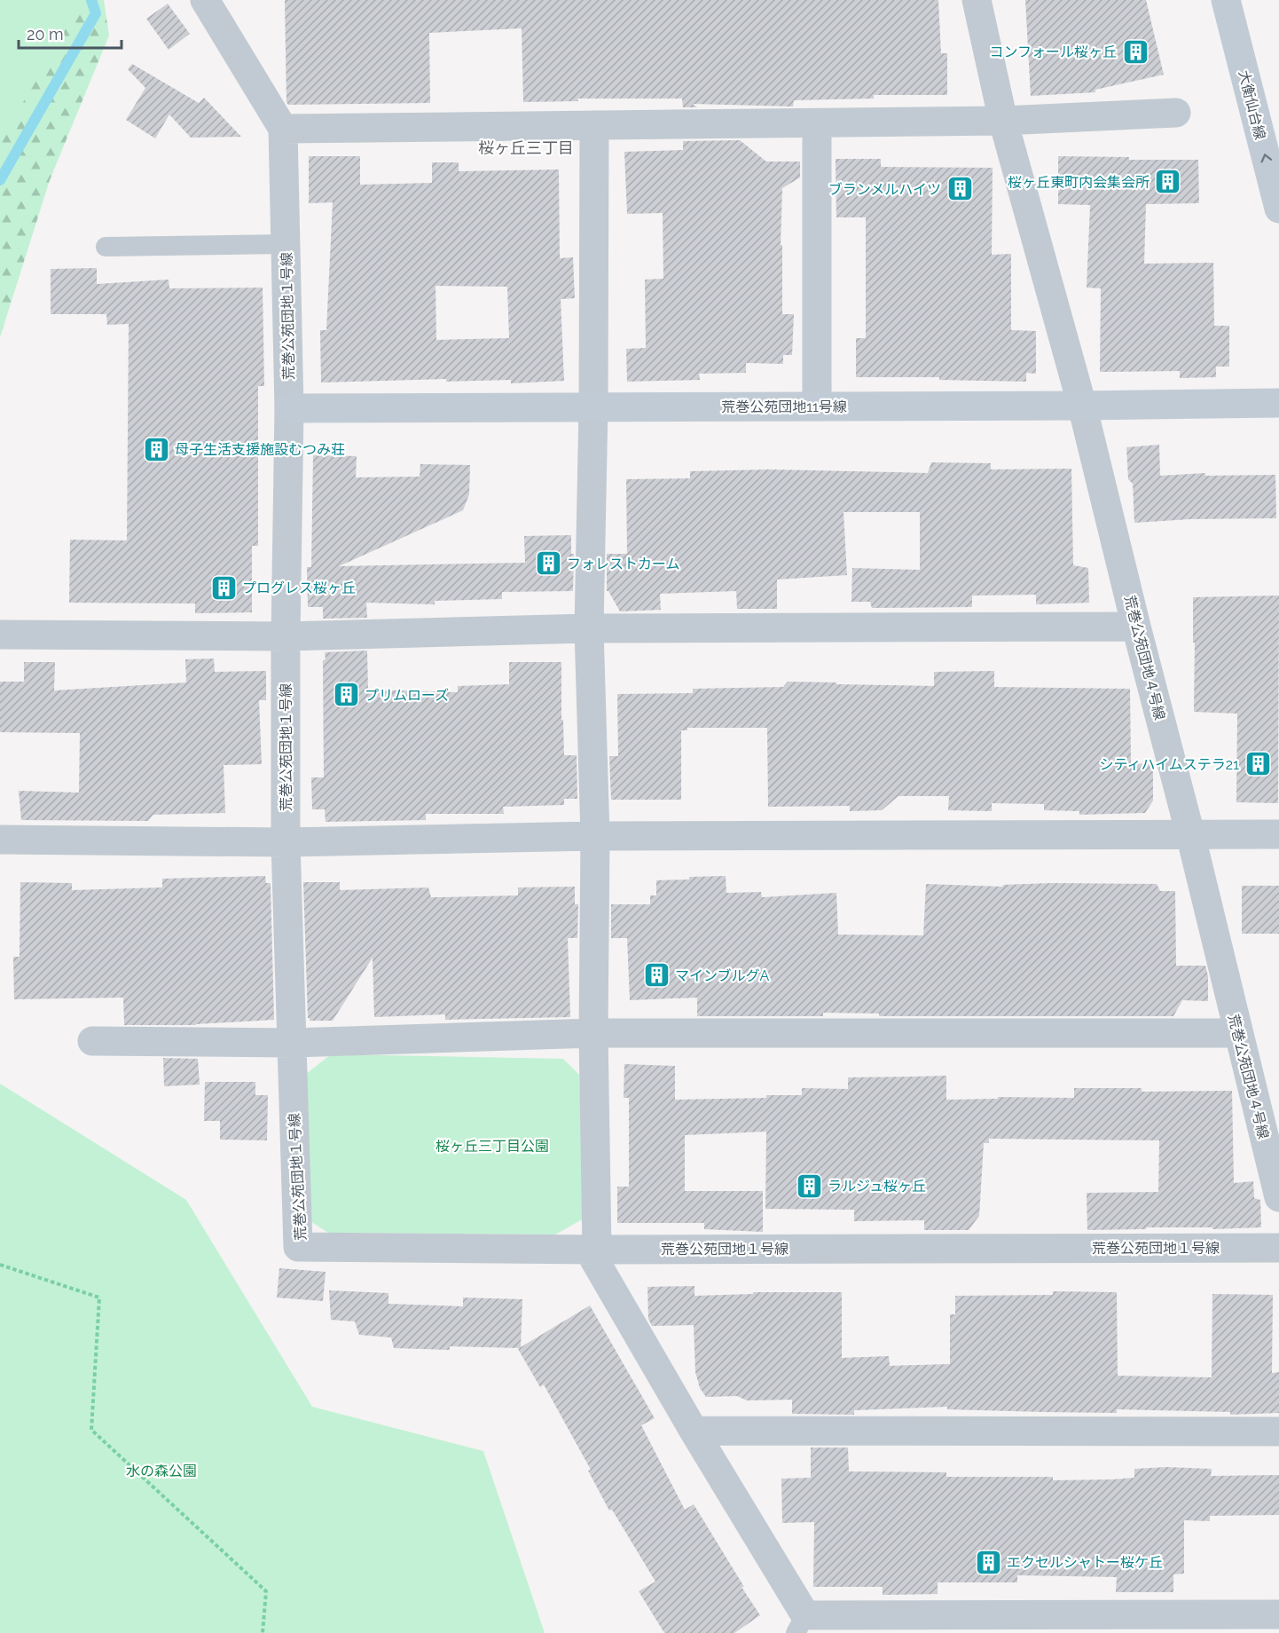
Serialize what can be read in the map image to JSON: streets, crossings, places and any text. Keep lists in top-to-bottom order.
{
  "streets": {
    "street": [
      "大衡仙台線",
      "荒巻公苑団地１号線",
      "荒巻公苑団地11号線",
      "荒巻公苑団地４号線"
    ]
  },
  "crossings": [
    ["荒巻公苑団地１号線", "荒巻公苑団地11号線"],
    ["荒巻公苑団地11号線", "荒巻公苑団地４号線"]
  ],
  "one_way": ["大衡仙台線"],
  "districts": ["桜ヶ丘三丁目"],
  "parks": ["桜ヶ丘三丁目公園", "水の森公園"],
  "places": {
    "building": [
      "コンフォール桜ヶ丘",
      "桜ヶ丘東町内会集会所",
      "ブランメルハイツ",
      "母子生活支援施設むつみ荘",
      "フォレストカーム",
      "プログレス桜ヶ丘",
      "プリムローズ",
      "シティハイムステラ21",
      "マインブルグA",
      "ラルジュ桜ヶ丘",
      "エクセルシャトー桜ケ丘"
    ]
  },
  "scale_bar": "20 m"
}
